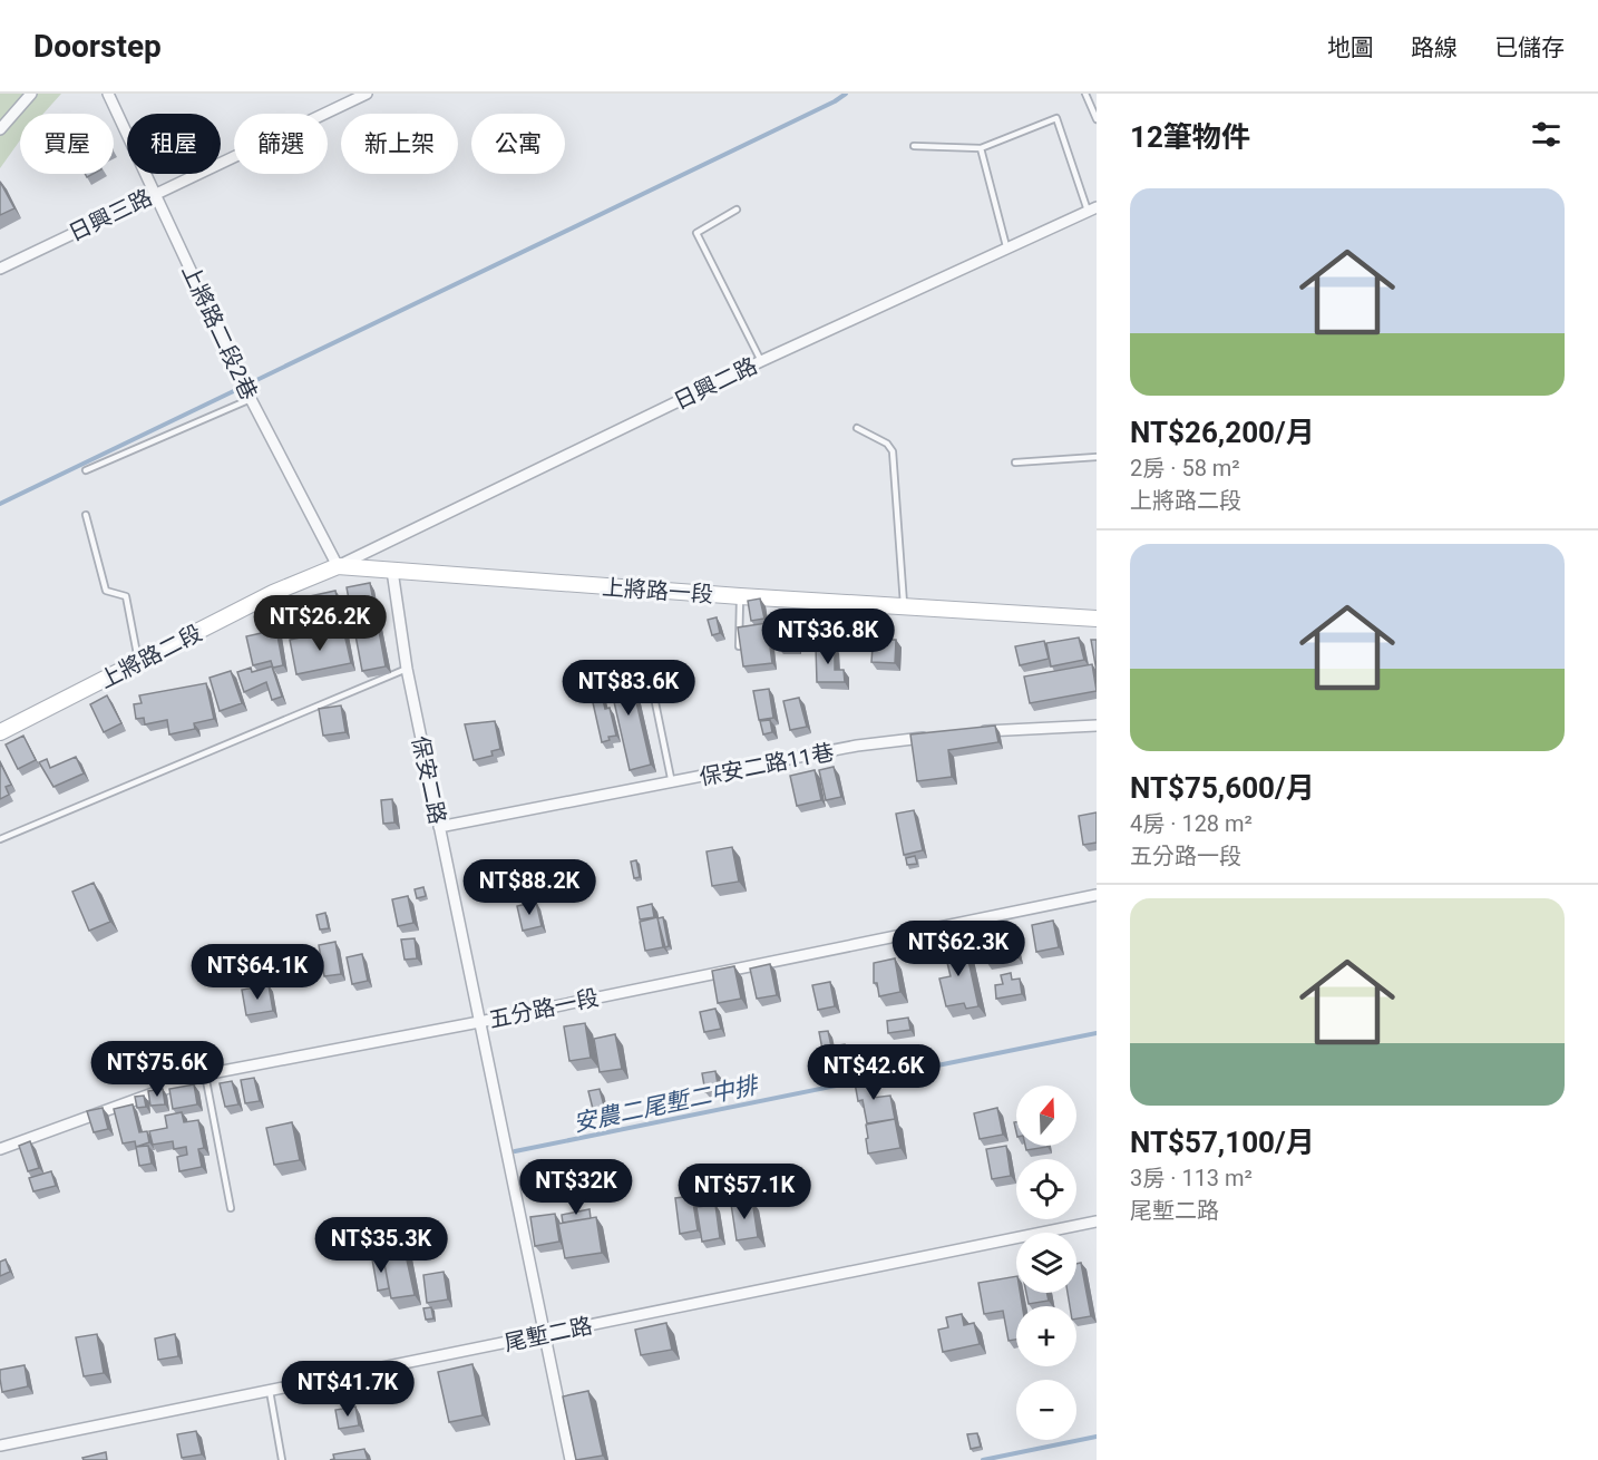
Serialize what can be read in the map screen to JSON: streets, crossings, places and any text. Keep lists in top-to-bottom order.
{
  "streets": {
    "main road": ["上將路一段", "上將路二段"],
    "street": [
      "日興三路",
      "上將路二段2巷",
      "日興二路",
      "保安二路11巷",
      "保安二路",
      "五分路一段",
      "尾塹二路"
    ]
  },
  "crossings": [
    ["日興三路", "上將路二段2巷"],
    ["上將路二段2巷", "日興二路"],
    ["上將路二段2巷", "上將路一段"],
    ["上將路二段2巷", "上將路二段"],
    ["日興二路", "上將路一段"],
    ["日興二路", "上將路二段"],
    ["上將路一段", "上將路二段"],
    ["上將路一段", "保安二路"],
    ["保安二路11巷", "保安二路"],
    ["保安二路", "五分路一段"],
    ["保安二路", "尾塹二路"]
  ],
  "water": ["安農二尾塹二中排"],
  "north": "top",
  "page": {
    "header": "Doorstep",
    "nav": ["地圖", "路線", "已儲存"],
    "heading": "12筆物件",
    "chip": [
      "買屋",
      "租屋",
      "篩選",
      "新上架",
      "公寓"
    ],
    "list": [
      {
        "name": "NT$26,200/月",
        "note": "2房 · 58 m² · 上將路二段"
      },
      {
        "name": "NT$75,600/月",
        "note": "4房 · 128 m² · 五分路一段"
      },
      {
        "name": "NT$57,100/月",
        "note": "3房 · 113 m² · 尾塹二路"
      }
    ],
    "price": [
      "NT$26.2K",
      "NT$36.8K",
      "NT$83.6K",
      "NT$88.2K",
      "NT$62.3K",
      "NT$64.1K",
      "NT$75.6K",
      "NT$42.6K",
      "NT$32K",
      "NT$57.1K",
      "NT$35.3K",
      "NT$41.7K"
    ],
    "map_buttons": ["+", "−"]
  }
}
